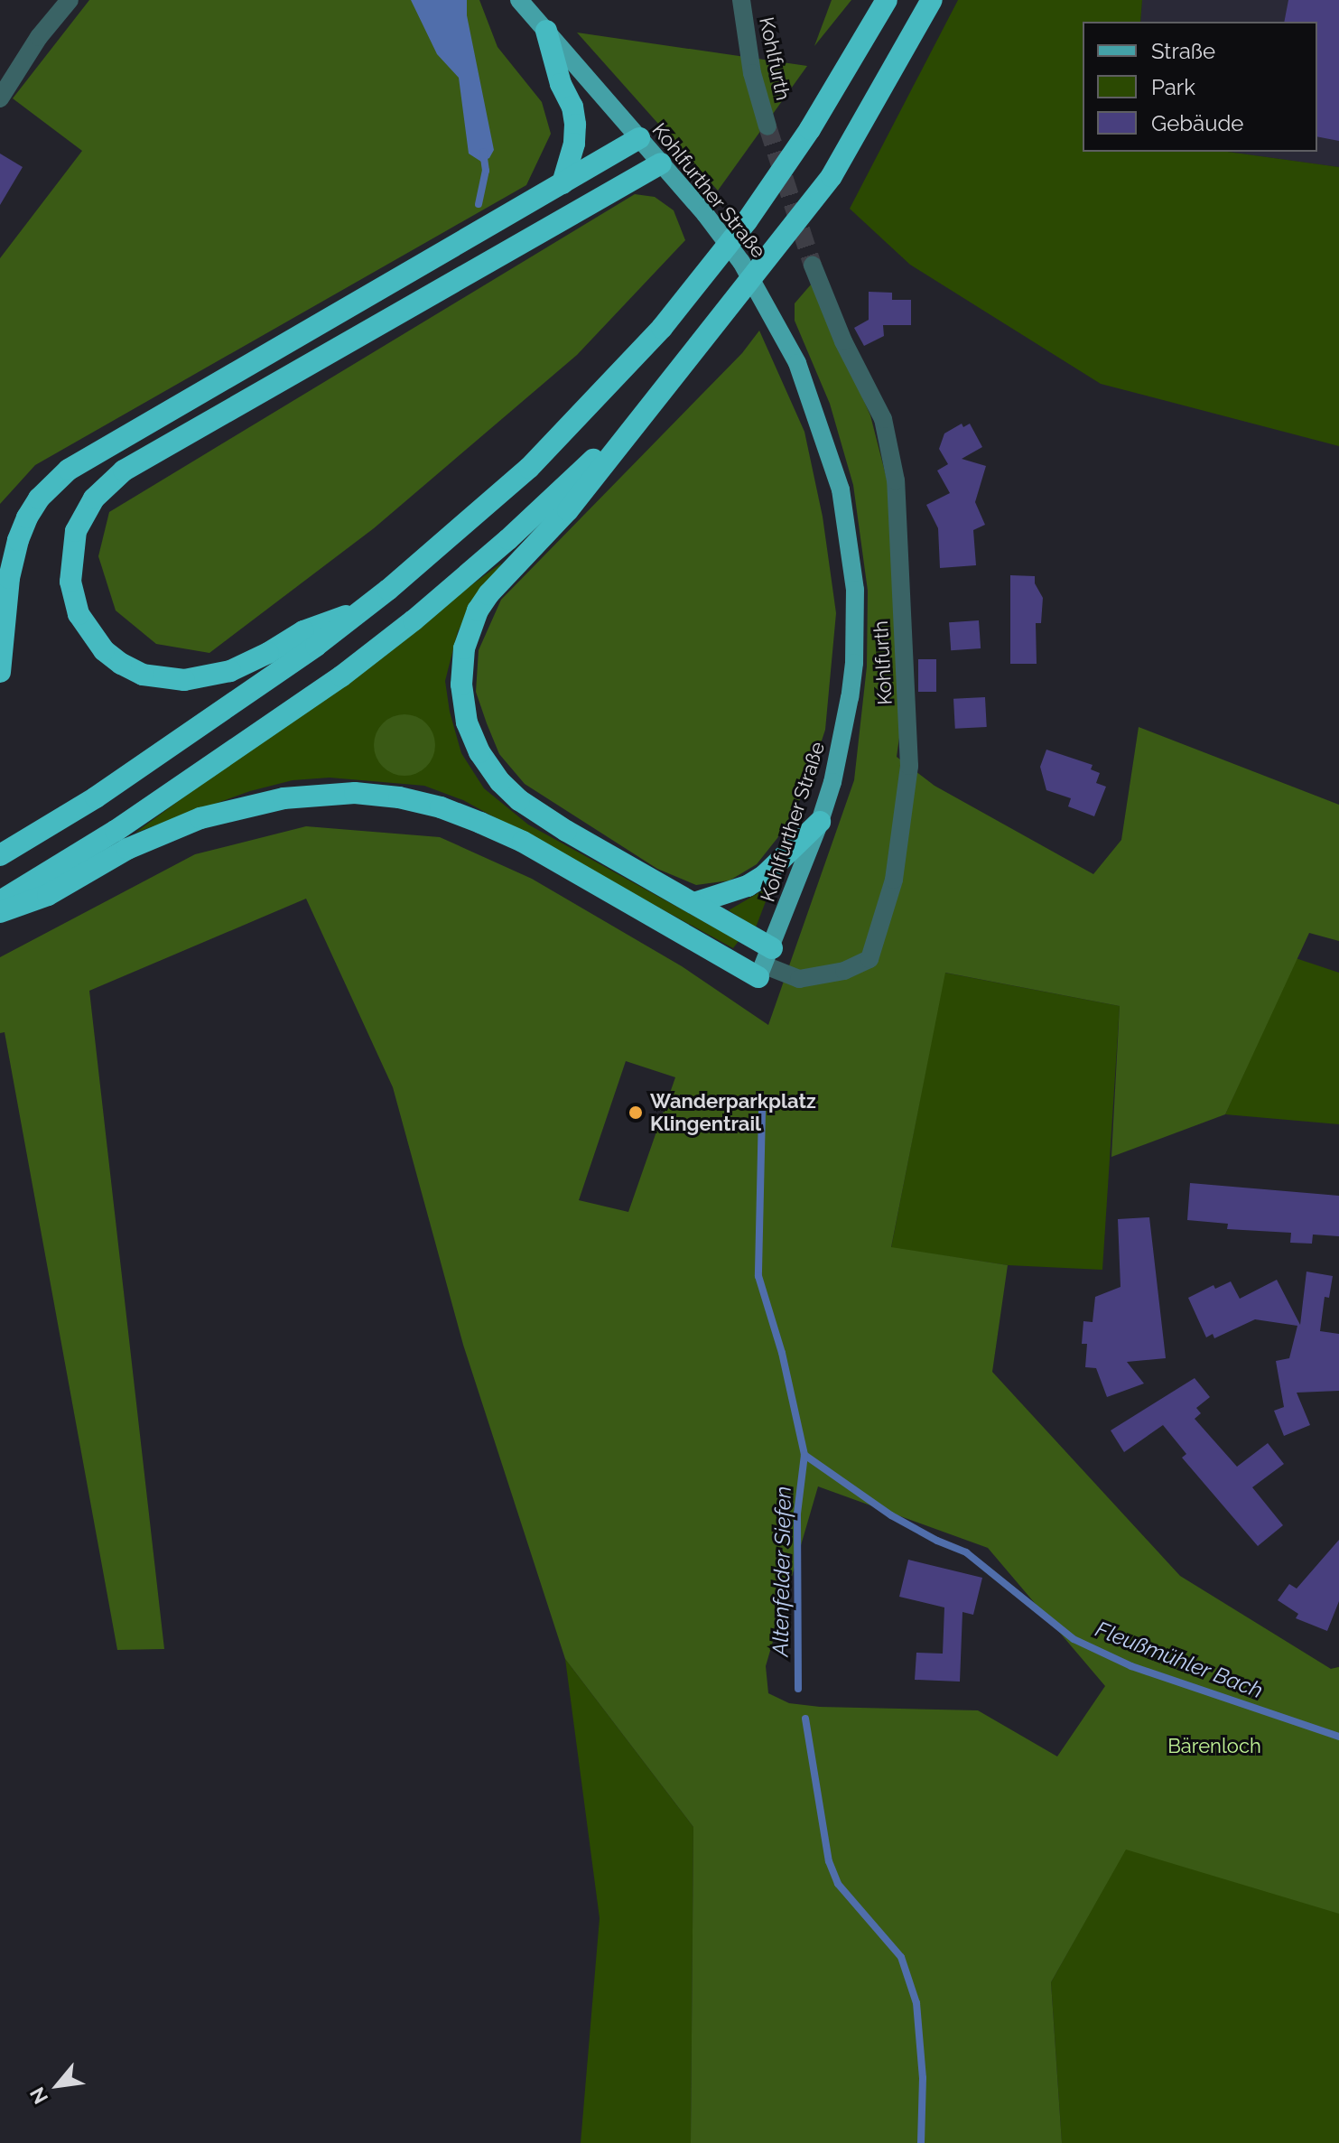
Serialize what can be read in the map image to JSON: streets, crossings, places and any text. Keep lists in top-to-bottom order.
{
  "streets": {
    "main road": ["Kohlfurther Straße"],
    "street": ["Kohlfurth"]
  },
  "crossings": [
    ["Kohlfurth", "Kohlfurther Straße"]
  ],
  "water": ["Altenfelder Siefen", "Fleußmühler Bach"],
  "parks": ["Bärenloch"],
  "places": ["Wanderparkplatz Klingentrail"],
  "legend": ["Straße", "Park", "Gebäude"],
  "north": "bottom left"
}
